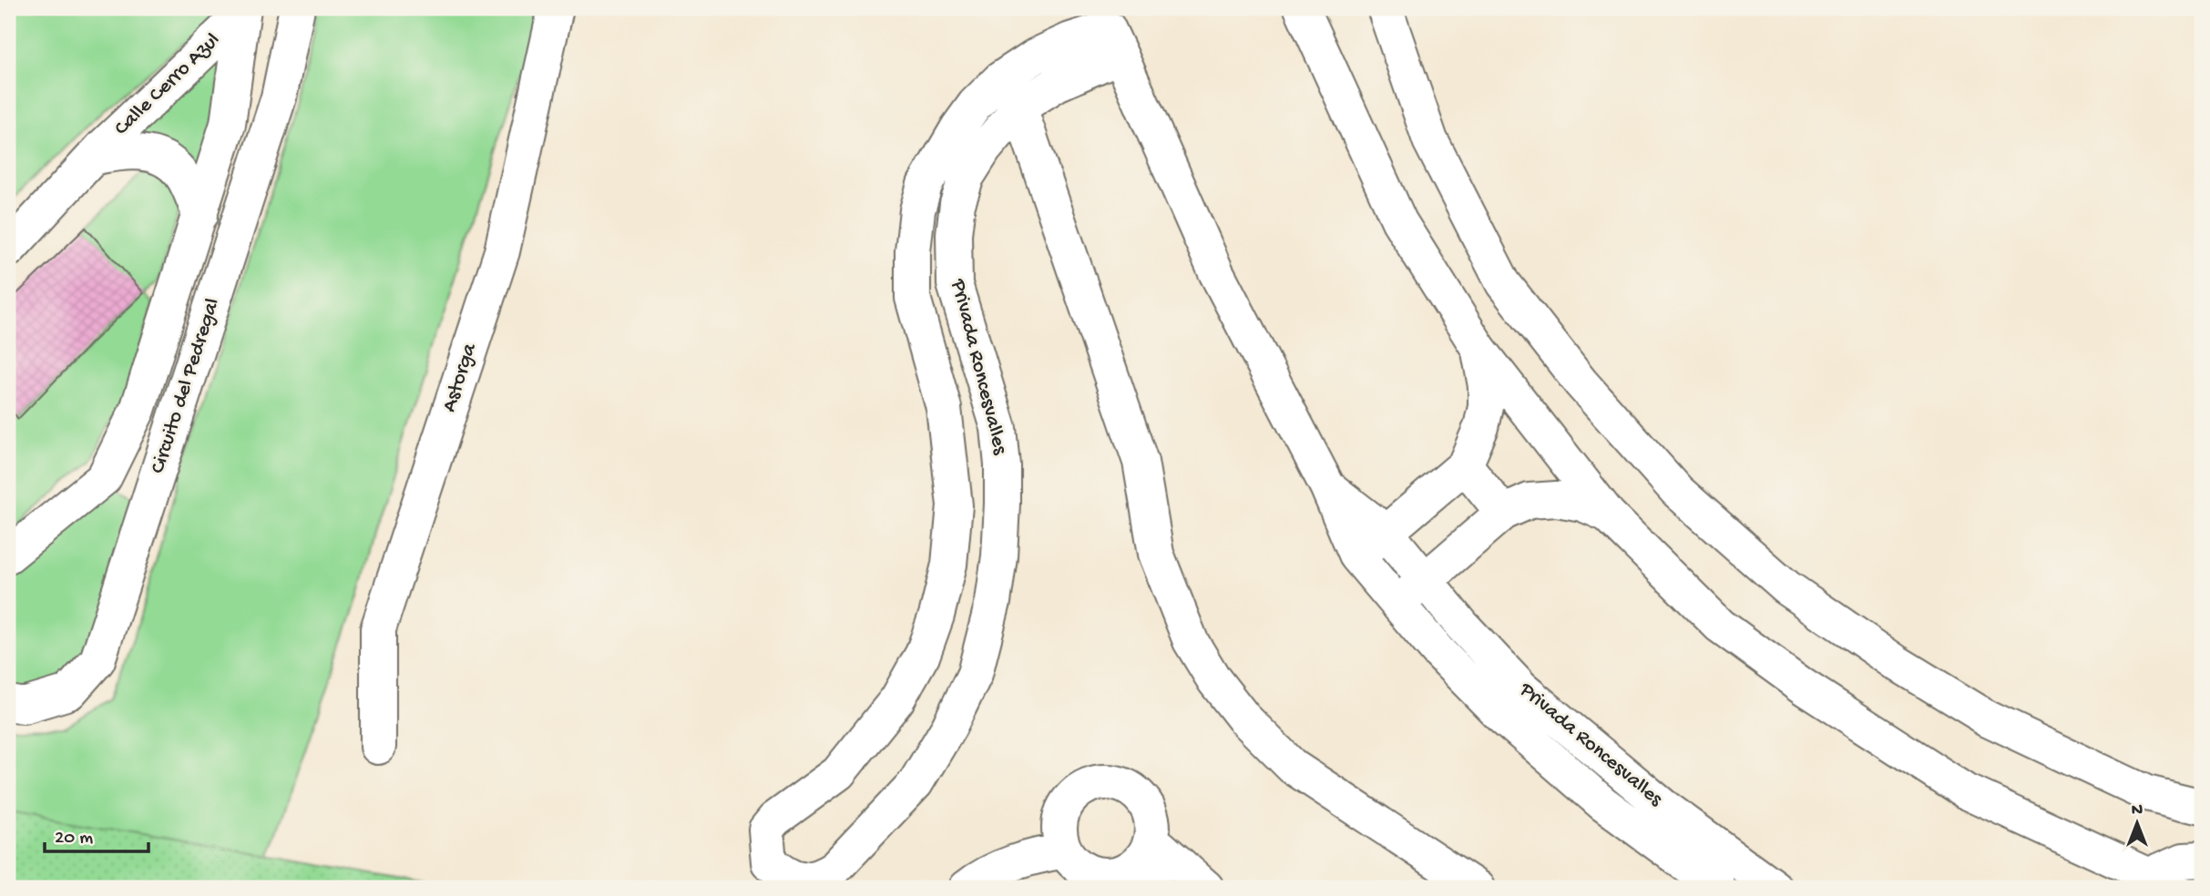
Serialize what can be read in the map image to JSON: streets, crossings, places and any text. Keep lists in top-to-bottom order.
{
  "streets": {
    "street": [
      "Calle Cerro Azul",
      "Privada Roncesvalles",
      "Astorga",
      "Circuito del Pedregal"
    ]
  },
  "crossings": [
    ["Calle Cerro Azul", "Circuito del Pedregal"]
  ],
  "scale_bar": "20 m",
  "north": "top"
}
